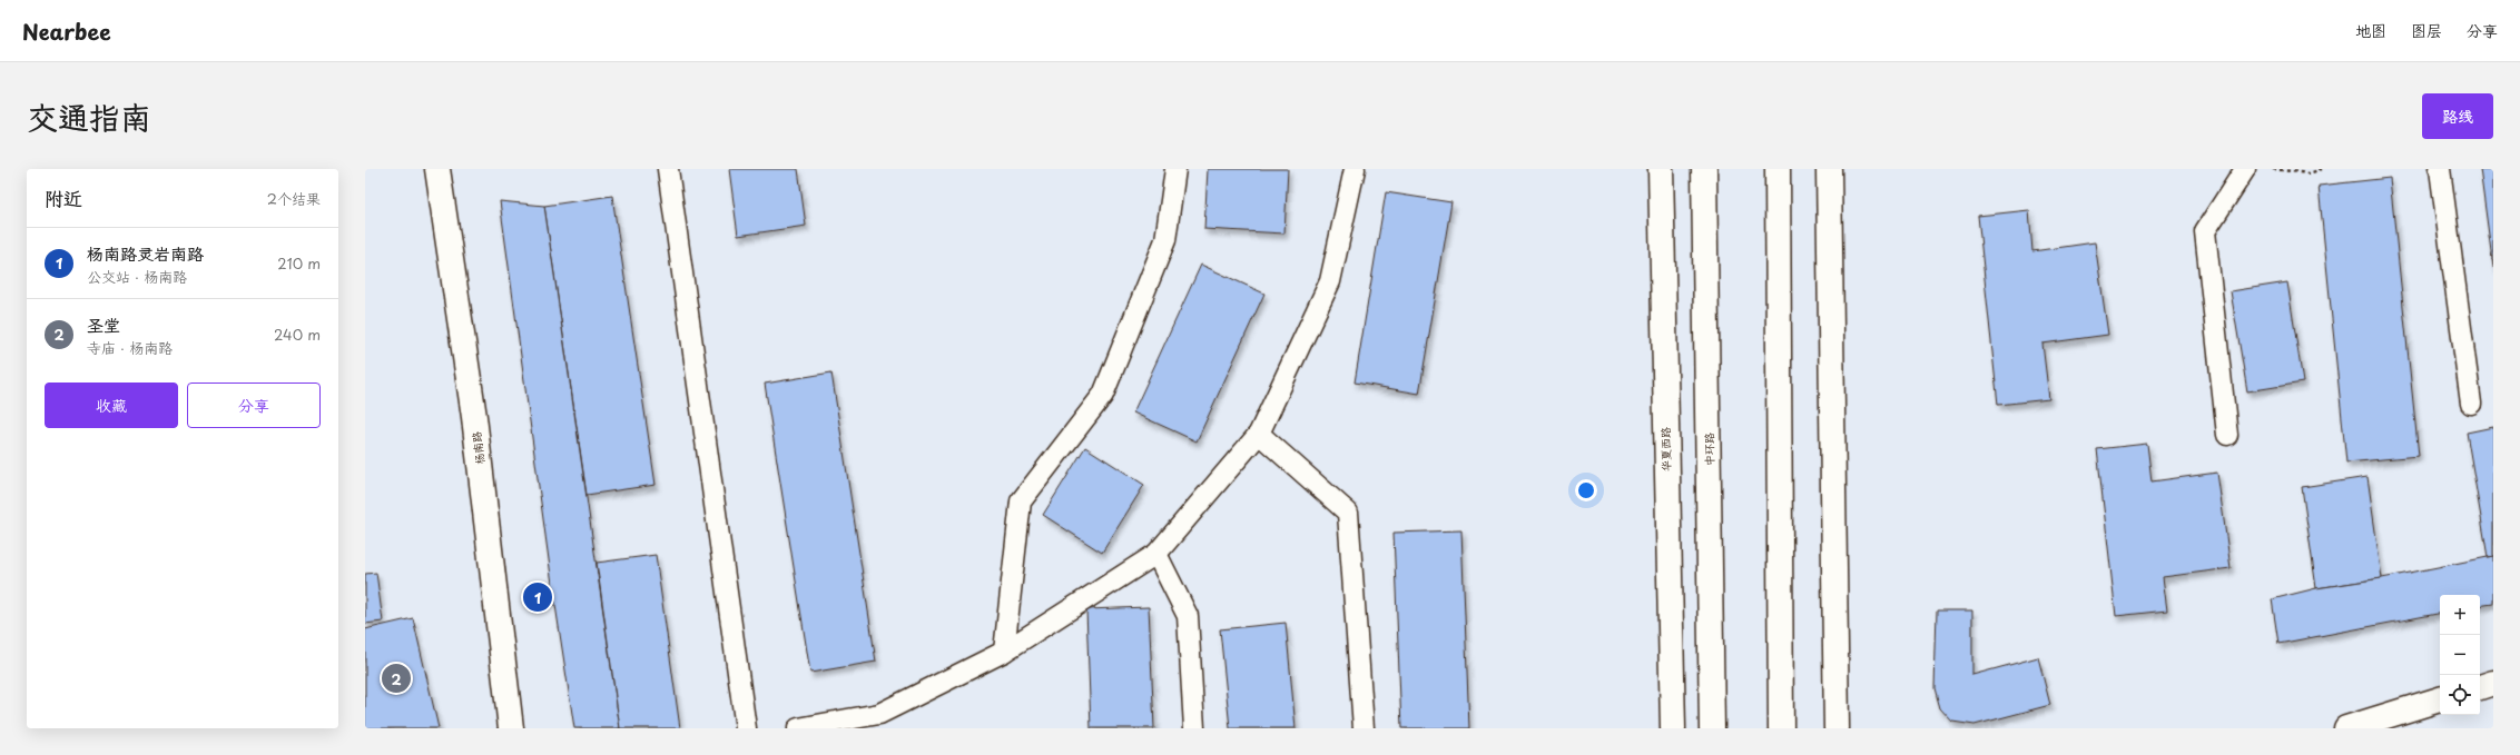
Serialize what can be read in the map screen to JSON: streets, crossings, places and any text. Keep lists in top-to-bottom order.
{
  "streets": {
    "main road": ["杨南路", "华夏西路", "中环路"]
  },
  "page": {
    "header": "Nearbee",
    "nav": ["地图", "图层", "分享"],
    "title": "交通指南",
    "buttons": [
      "路线",
      ["收藏", "分享"]
    ],
    "heading": ["附近", "2个结果"],
    "list": [
      {
        "mark": "1",
        "name": "杨南路灵岩南路",
        "note": "公交站 · 杨南路",
        "value": "210 m"
      },
      {
        "mark": "2",
        "name": "圣堂",
        "note": "寺庙 · 杨南路",
        "value": "240 m"
      }
    ],
    "pins": ["1", "2"],
    "map_buttons": ["+", "−"]
  }
}
